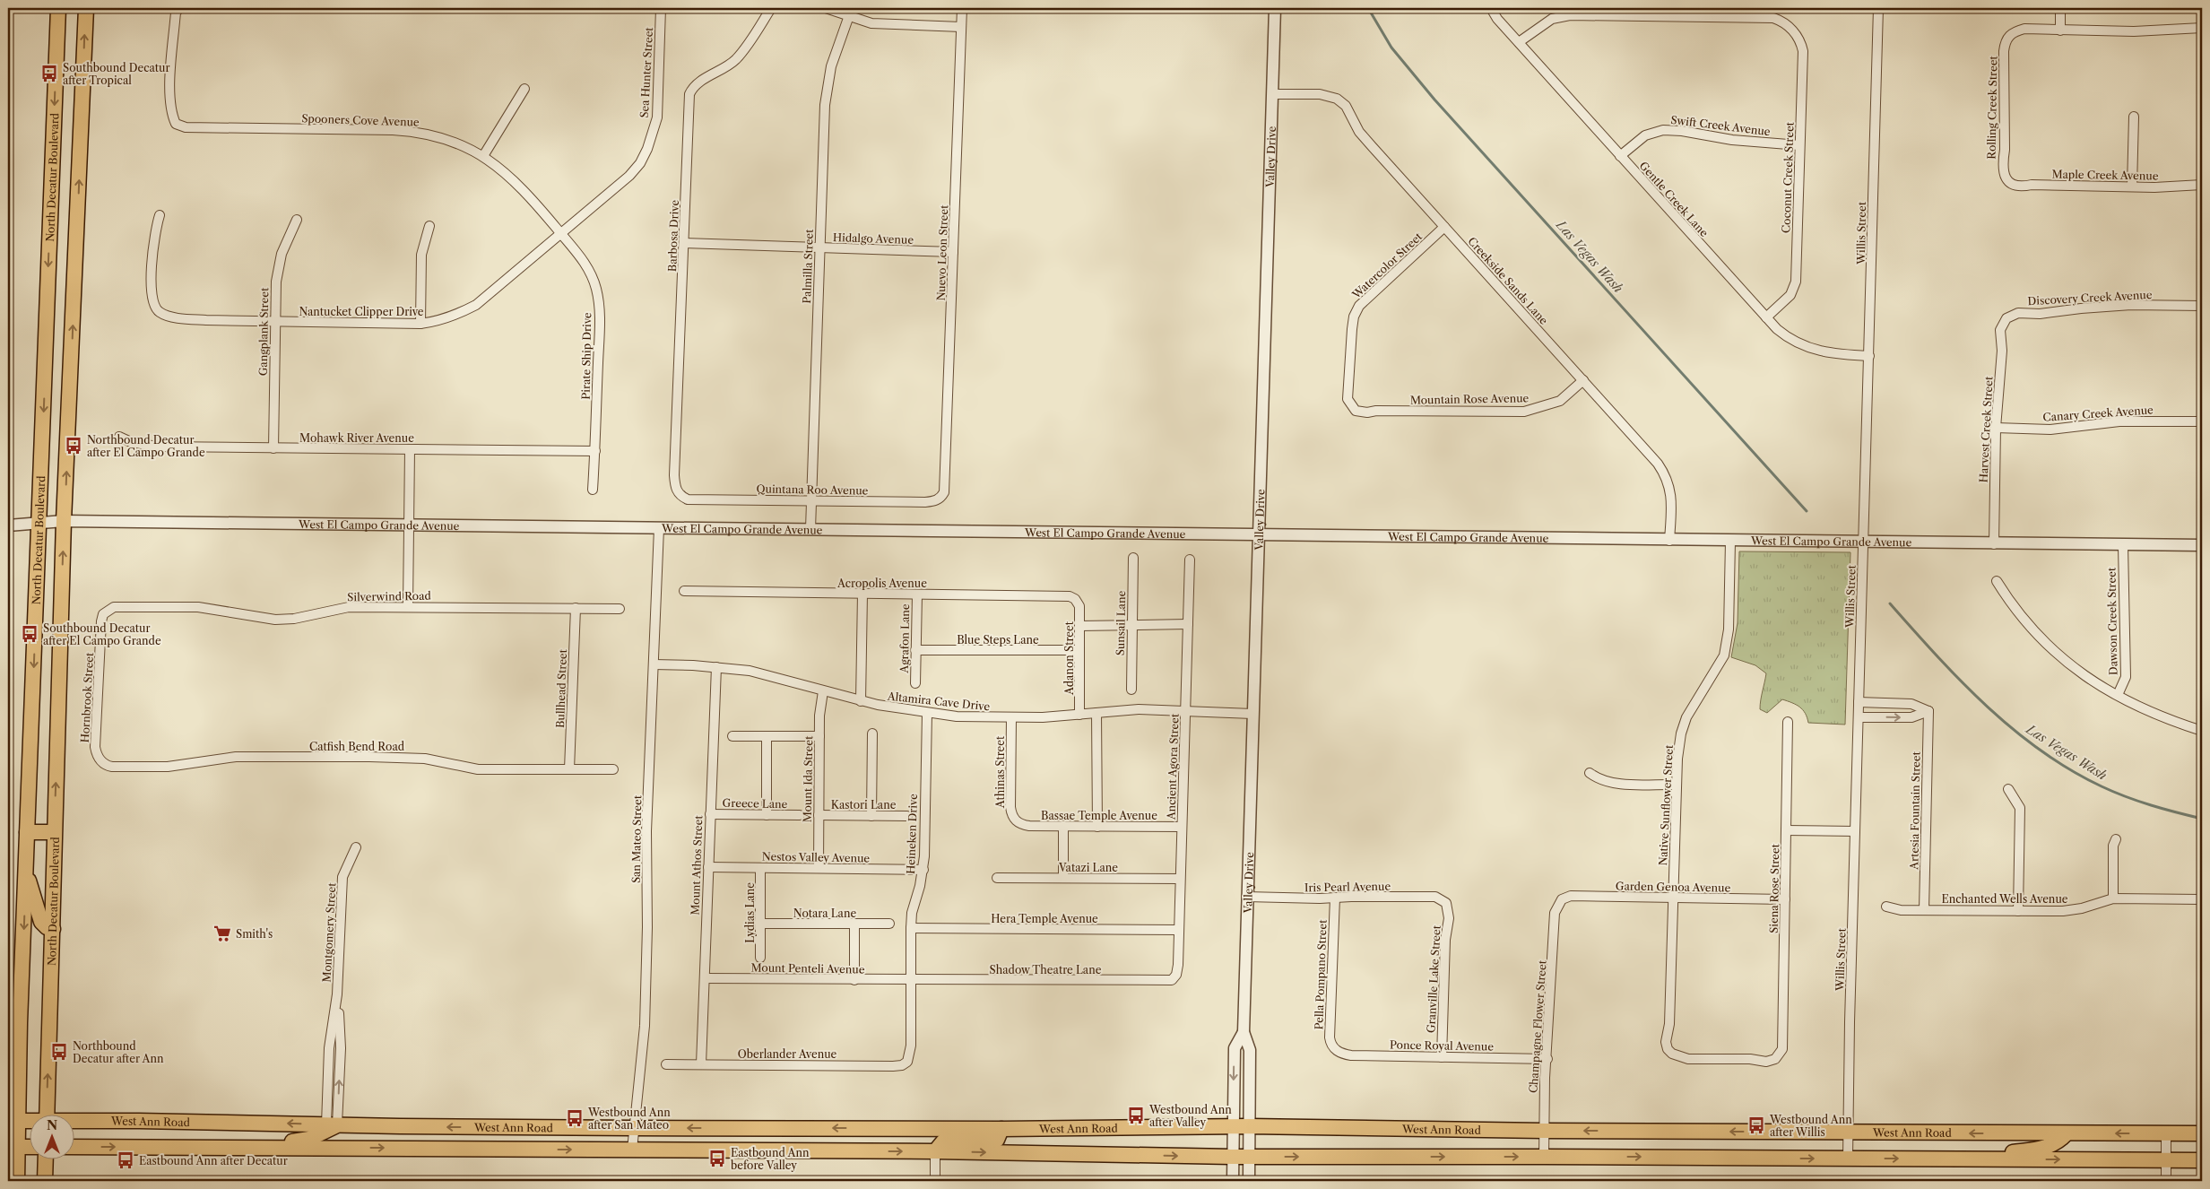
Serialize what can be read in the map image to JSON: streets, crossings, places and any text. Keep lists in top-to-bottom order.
{
  "streets": {
    "main road": ["North Decatur Boulevard", "West Ann Road"],
    "street": [
      "Sea Hunter Street",
      "Rolling Creek Street",
      "Spooners Cove Avenue",
      "Swift Creek Avenue",
      "Valley Drive",
      "Maple Creek Avenue",
      "Coconut Creek Street",
      "Gentle Creek Lane",
      "Willis Street",
      "Barbosa Drive",
      "Hidalgo Avenue",
      "Nuevo Leon Street",
      "Watercolor Street",
      "Palmilla Street",
      "Creekside Sands Lane",
      "Discovery Creek Avenue",
      "Nantucket Clipper Drive",
      "Gangplank Street",
      "Pirate Ship Drive",
      "Mountain Rose Avenue",
      "Canary Creek Avenue",
      "Harvest Creek Street",
      "Mohawk River Avenue",
      "Quintana Roo Avenue",
      "West El Campo Grande Avenue",
      "Acropolis Avenue",
      "Silverwind Road",
      "Dawson Creek Street",
      "Sunsail Lane",
      "Agrafon Lane",
      "Blue Steps Lane",
      "Adanon Street",
      "Bullhead Street",
      "Hornbrook Street",
      "Altamira Cave Drive",
      "Catfish Bend Road",
      "Ancient Agora Street",
      "Athinas Street",
      "Mount Ida Street",
      "Greece Lane",
      "Kastori Lane",
      "Native Sunflower Street",
      "Artesia Fountain Street",
      "Bassae Temple Avenue",
      "Heineken Drive",
      "San Mateo Street",
      "Nestos Valley Avenue",
      "Mount Athos Street",
      "Vatazi Lane",
      "Iris Pearl Avenue",
      "Garden Genoa Avenue",
      "Siena Rose Street",
      "Enchanted Wells Avenue",
      "Lydias Lane",
      "Notara Lane",
      "Hera Temple Avenue",
      "Montgomery Street",
      "Mount Penteli Avenue",
      "Shadow Theatre Lane",
      "Pella Pompano Street",
      "Granville Lake Street",
      "Champagne Flower Street",
      "Ponce Royal Avenue",
      "Oberlander Avenue"
    ]
  },
  "crossings": [
    ["Sea Hunter Street", "Spooners Cove Avenue"],
    ["Sea Hunter Street", "Nantucket Clipper Drive"],
    ["Sea Hunter Street", "Pirate Ship Drive"],
    ["Rolling Creek Street", "Maple Creek Avenue"],
    ["Spooners Cove Avenue", "Nantucket Clipper Drive"],
    ["Spooners Cove Avenue", "Pirate Ship Drive"],
    ["Swift Creek Avenue", "Coconut Creek Street"],
    ["Swift Creek Avenue", "Gentle Creek Lane"],
    ["Valley Drive", "Creekside Sands Lane"],
    ["Valley Drive", "West El Campo Grande Avenue"],
    ["Valley Drive", "Altamira Cave Drive"],
    ["Valley Drive", "Iris Pearl Avenue"],
    ["Valley Drive", "West Ann Road"],
    ["North Decatur Boulevard", "West El Campo Grande Avenue"],
    ["North Decatur Boulevard", "West Ann Road"],
    ["Coconut Creek Street", "Gentle Creek Lane"],
    ["Gentle Creek Lane", "Willis Street"],
    ["Willis Street", "West El Campo Grande Avenue"],
    ["Willis Street", "West Ann Road"],
    ["Barbosa Drive", "Hidalgo Avenue"],
    ["Barbosa Drive", "Quintana Roo Avenue"],
    ["Hidalgo Avenue", "Nuevo Leon Street"],
    ["Hidalgo Avenue", "Palmilla Street"],
    ["Nuevo Leon Street", "Quintana Roo Avenue"],
    ["Watercolor Street", "Creekside Sands Lane"],
    ["Watercolor Street", "Mountain Rose Avenue"],
    ["Palmilla Street", "Quintana Roo Avenue"],
    ["Palmilla Street", "West El Campo Grande Avenue"],
    ["Creekside Sands Lane", "Mountain Rose Avenue"],
    ["Creekside Sands Lane", "West El Campo Grande Avenue"],
    ["Discovery Creek Avenue", "Harvest Creek Street"],
    ["Nantucket Clipper Drive", "Gangplank Street"],
    ["Nantucket Clipper Drive", "Pirate Ship Drive"],
    ["Gangplank Street", "Mohawk River Avenue"],
    ["Pirate Ship Drive", "Mohawk River Avenue"],
    ["Canary Creek Avenue", "Harvest Creek Street"],
    ["Harvest Creek Street", "West El Campo Grande Avenue"],
    ["West El Campo Grande Avenue", "Dawson Creek Street"],
    ["West El Campo Grande Avenue", "Native Sunflower Street"],
    ["West El Campo Grande Avenue", "San Mateo Street"],
    ["Acropolis Avenue", "Agrafon Lane"],
    ["Acropolis Avenue", "Adanon Street"],
    ["Silverwind Road", "Bullhead Street"],
    ["Silverwind Road", "Hornbrook Street"],
    ["Agrafon Lane", "Blue Steps Lane"],
    ["Blue Steps Lane", "Adanon Street"],
    ["Adanon Street", "Altamira Cave Drive"],
    ["Bullhead Street", "Catfish Bend Road"],
    ["Hornbrook Street", "Catfish Bend Road"],
    ["Altamira Cave Drive", "Ancient Agora Street"],
    ["Altamira Cave Drive", "Athinas Street"],
    ["Altamira Cave Drive", "Mount Ida Street"],
    ["Altamira Cave Drive", "Heineken Drive"],
    ["Altamira Cave Drive", "San Mateo Street"],
    ["Altamira Cave Drive", "Mount Athos Street"],
    ["Ancient Agora Street", "Bassae Temple Avenue"],
    ["Ancient Agora Street", "Vatazi Lane"],
    ["Ancient Agora Street", "Hera Temple Avenue"],
    ["Ancient Agora Street", "Shadow Theatre Lane"],
    ["Athinas Street", "Bassae Temple Avenue"],
    ["Mount Ida Street", "Kastori Lane"],
    ["Mount Ida Street", "Nestos Valley Avenue"],
    ["Greece Lane", "Mount Athos Street"],
    ["Native Sunflower Street", "Garden Genoa Avenue"],
    ["Native Sunflower Street", "Siena Rose Street"],
    ["Artesia Fountain Street", "Enchanted Wells Avenue"],
    ["Heineken Drive", "Nestos Valley Avenue"],
    ["Heineken Drive", "Hera Temple Avenue"],
    ["Heineken Drive", "Mount Penteli Avenue"],
    ["Heineken Drive", "Shadow Theatre Lane"],
    ["Heineken Drive", "Oberlander Avenue"],
    ["San Mateo Street", "West Ann Road"],
    ["Nestos Valley Avenue", "Mount Athos Street"],
    ["Nestos Valley Avenue", "Lydias Lane"],
    ["Mount Athos Street", "Mount Penteli Avenue"],
    ["Mount Athos Street", "Oberlander Avenue"],
    ["Iris Pearl Avenue", "Pella Pompano Street"],
    ["Iris Pearl Avenue", "Granville Lake Street"],
    ["Garden Genoa Avenue", "Siena Rose Street"],
    ["Garden Genoa Avenue", "Champagne Flower Street"],
    ["Lydias Lane", "Notara Lane"],
    ["Montgomery Street", "West Ann Road"],
    ["Mount Penteli Avenue", "Shadow Theatre Lane"],
    ["Pella Pompano Street", "Ponce Royal Avenue"],
    ["Granville Lake Street", "Ponce Royal Avenue"],
    ["Champagne Flower Street", "Ponce Royal Avenue"],
    ["Champagne Flower Street", "West Ann Road"]
  ],
  "water": ["Las Vegas Wash"],
  "places": {
    "bus stop": [
      "Southbound Decatur after Tropical",
      "Northbound Decatur after El Campo Grande",
      "Southbound Decatur after El Campo Grande",
      "Northbound Decatur after Ann",
      "Westbound Ann after Valley",
      "Westbound Ann after San Mateo",
      "Westbound Ann after Willis",
      "Eastbound Ann before Valley",
      "Eastbound Ann after Decatur"
    ],
    "supermarket": ["Smith's"]
  },
  "north": "top"
}
